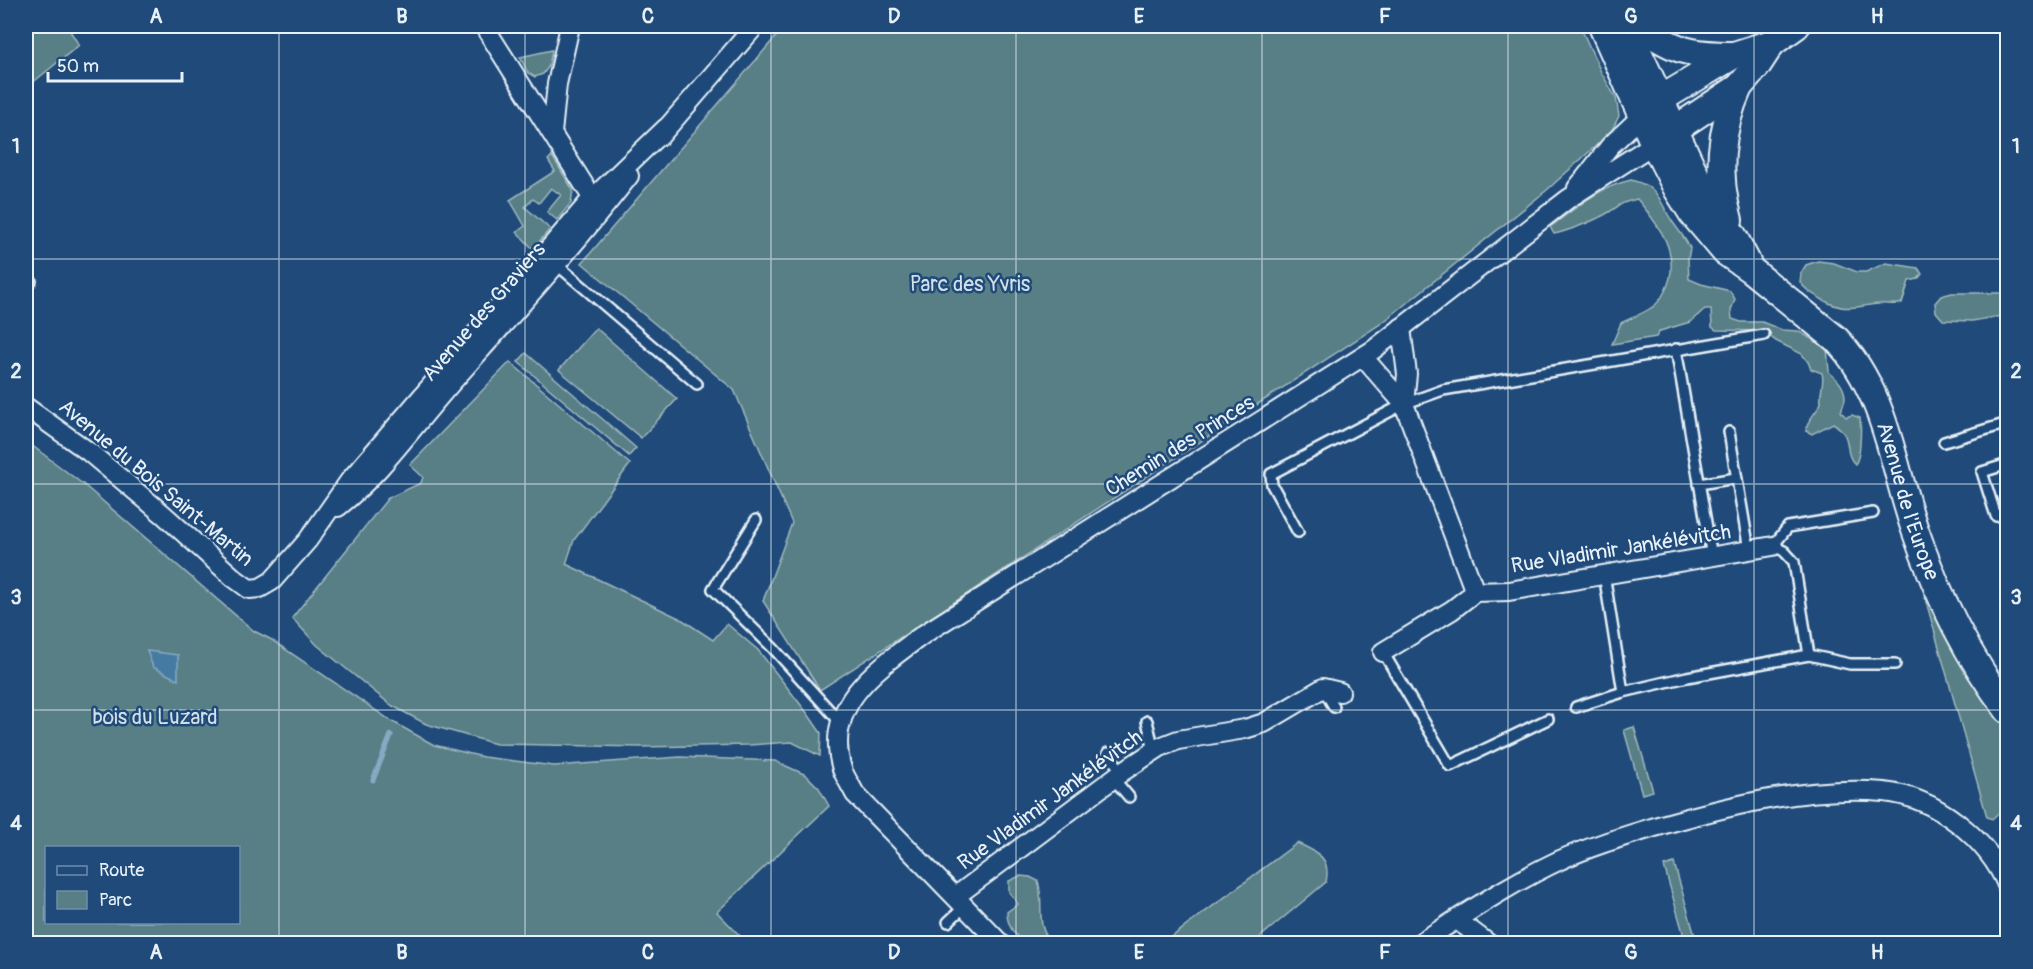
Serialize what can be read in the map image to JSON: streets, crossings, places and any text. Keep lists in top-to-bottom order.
{
  "streets": {
    "main road": ["Avenue de l'Europe"],
    "street": [
      "Avenue des Graviers",
      "Chemin des Princes",
      "Avenue du Bois Saint-Martin",
      "Rue Vladimir Jankélévitch"
    ]
  },
  "crossings": [
    ["Avenue des Graviers", "Avenue du Bois Saint-Martin"],
    ["Chemin des Princes", "Avenue de l'Europe"],
    ["Chemin des Princes", "Rue Vladimir Jankélévitch"]
  ],
  "parks": ["Parc des Yvris", "bois du Luzard"],
  "legend": ["Route", "Parc"],
  "scale_bar": "50 m",
  "grid": {
    "columns": [
      "A",
      "B",
      "C",
      "D",
      "E",
      "F",
      "G",
      "H"
    ],
    "rows": [
      "1",
      "2",
      "3",
      "4"
    ]
  }
}
